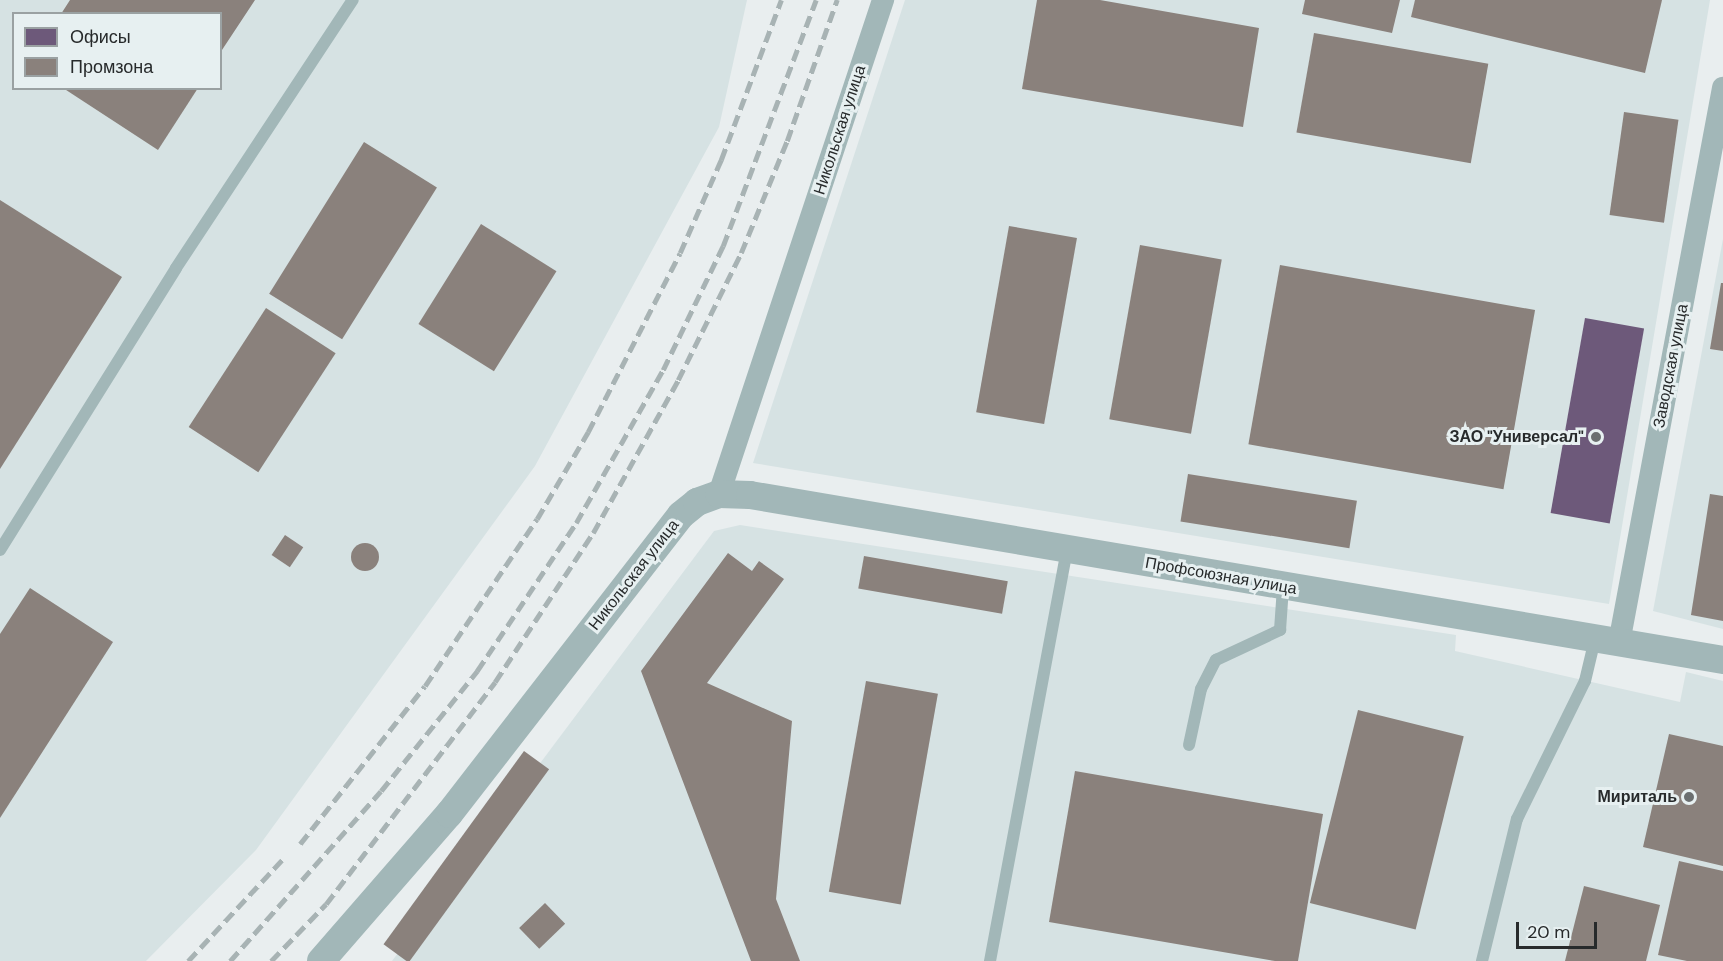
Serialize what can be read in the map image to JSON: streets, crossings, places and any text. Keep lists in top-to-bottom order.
{
  "streets": {
    "street": ["Никольская улица", "Заводская улица", "Профсоюзная улица"]
  },
  "crossings": [
    ["Никольская улица", "Профсоюзная улица"],
    ["Заводская улица", "Профсоюзная улица"]
  ],
  "places": ["ЗАО \"Универсал\"", "Мириталь"],
  "legend": ["Офисы", "Промзона"],
  "scale_bar": "20 m"
}
